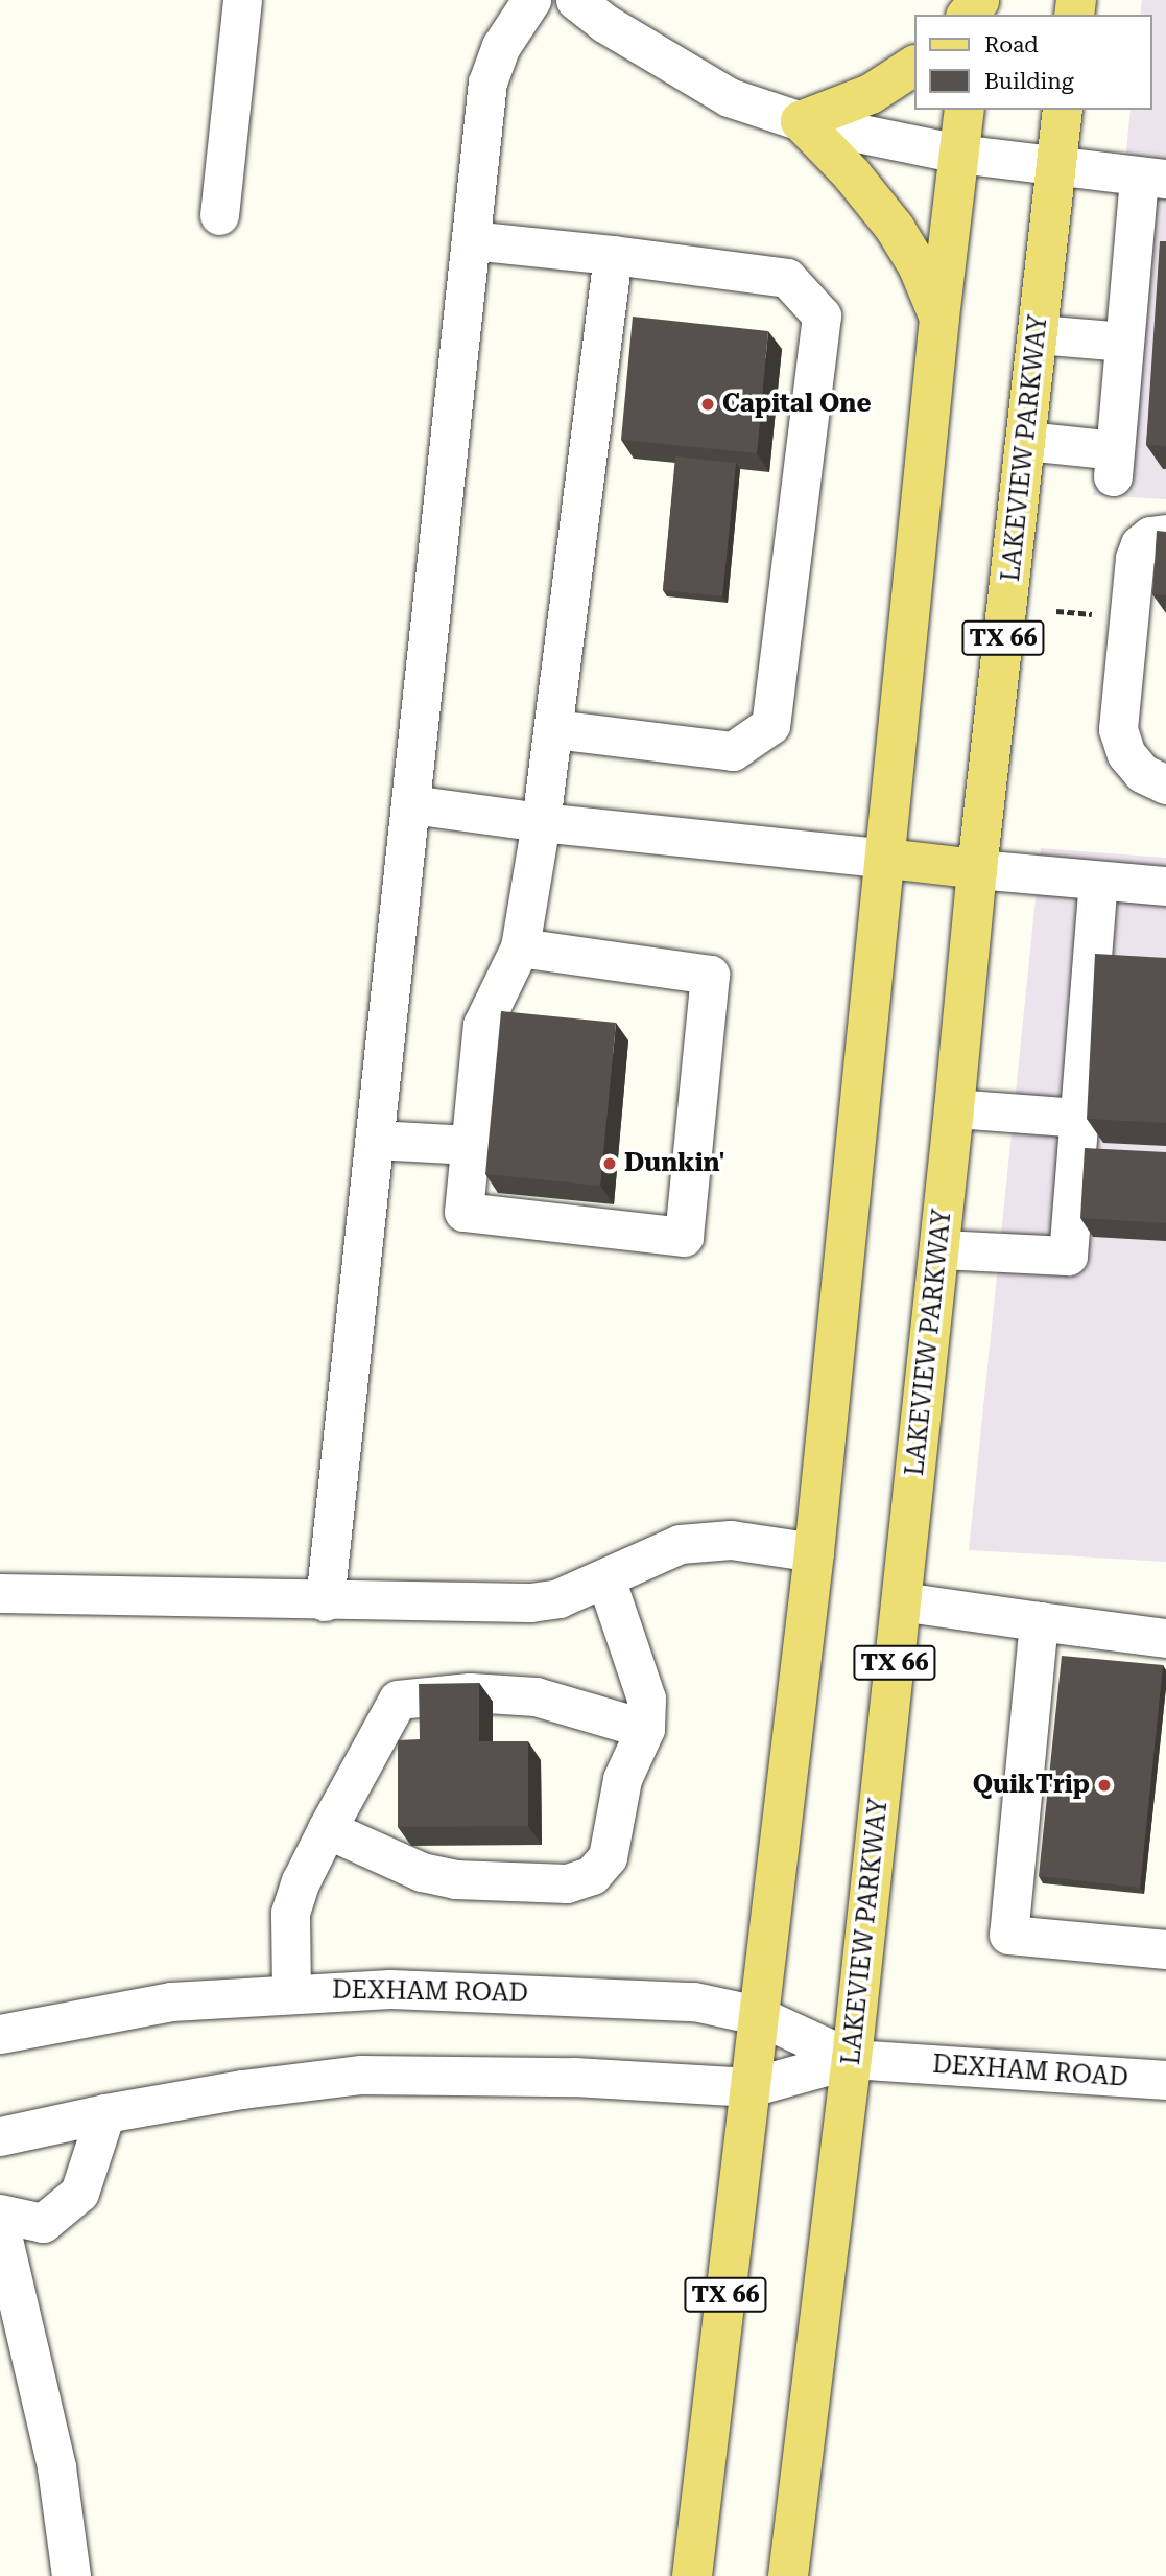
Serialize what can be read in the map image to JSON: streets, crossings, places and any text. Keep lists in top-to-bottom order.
{
  "streets": {
    "main road": ["LAKEVIEW PARKWAY", "TX 66"],
    "street": ["DEXHAM ROAD"]
  },
  "crossings": [
    ["LAKEVIEW PARKWAY", "DEXHAM ROAD"],
    ["TX 66", "DEXHAM ROAD"]
  ],
  "places": ["Capital One", "Dunkin'", "QuikTrip"],
  "legend": ["Road", "Building"]
}
